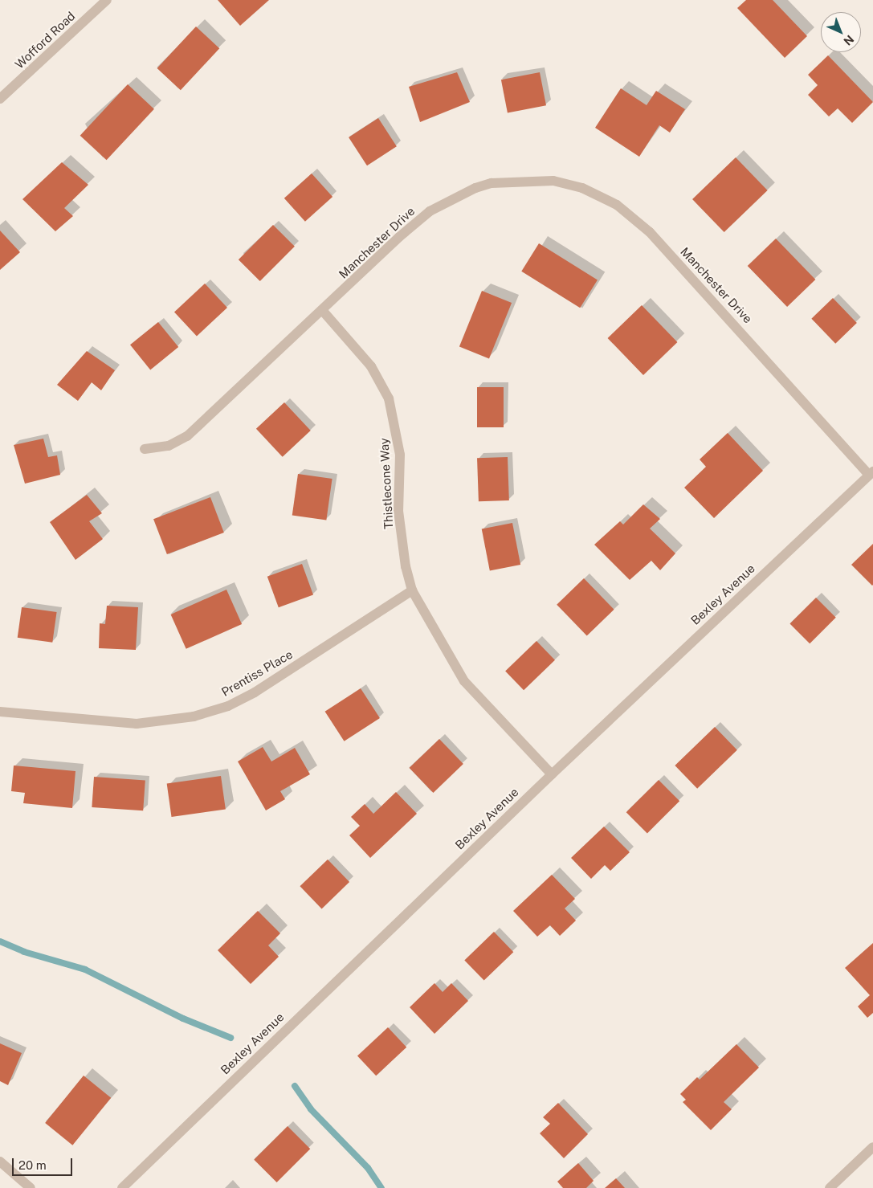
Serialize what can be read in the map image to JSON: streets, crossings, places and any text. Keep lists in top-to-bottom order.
{
  "streets": {
    "street": [
      "Wofford Road",
      "Manchester Drive",
      "Thistlecone Way",
      "Bexley Avenue",
      "Prentiss Place"
    ]
  },
  "crossings": [
    ["Manchester Drive", "Thistlecone Way"],
    ["Manchester Drive", "Bexley Avenue"],
    ["Thistlecone Way", "Bexley Avenue"],
    ["Thistlecone Way", "Prentiss Place"]
  ],
  "scale_bar": "20 m",
  "north": "bottom right"
}
